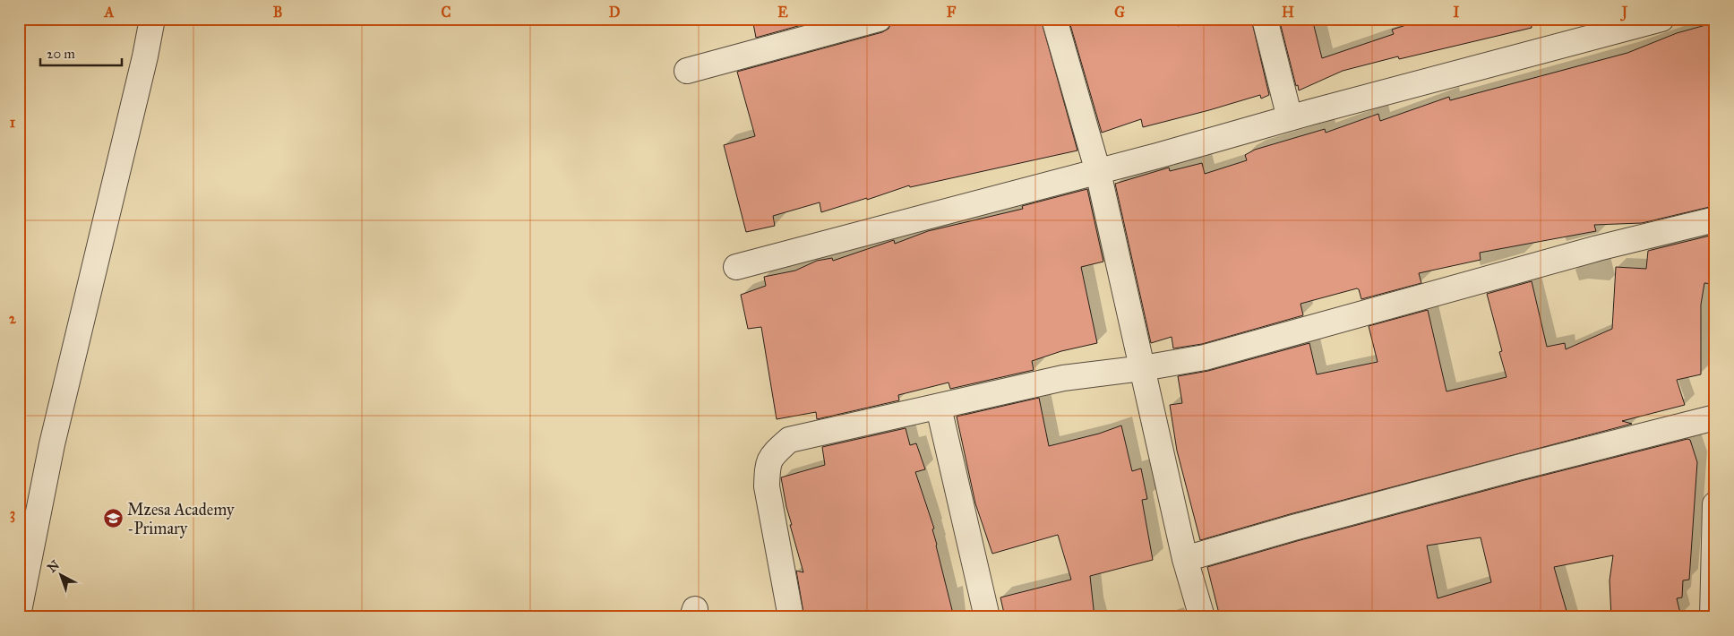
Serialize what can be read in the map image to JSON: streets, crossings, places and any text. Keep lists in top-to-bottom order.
{
  "places": {
    "school or university": ["Mzesa Academy -Primary"]
  },
  "scale_bar": "20 m",
  "north": "top left",
  "grid": {
    "columns": [
      "A",
      "B",
      "C",
      "D",
      "E",
      "F",
      "G",
      "H",
      "I",
      "J"
    ],
    "rows": ["1", "2", "3"]
  }
}
